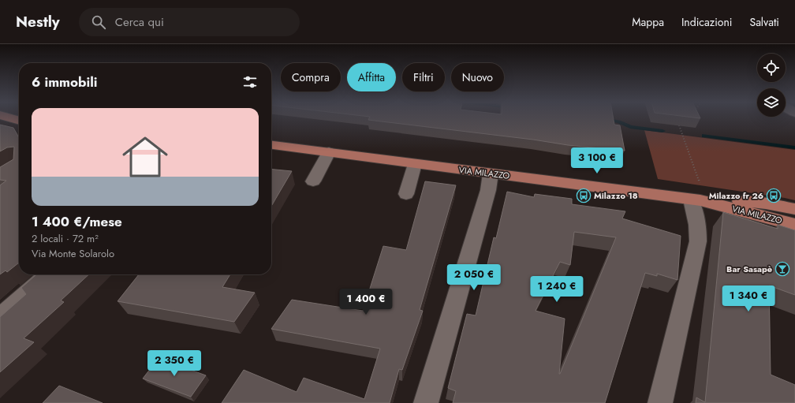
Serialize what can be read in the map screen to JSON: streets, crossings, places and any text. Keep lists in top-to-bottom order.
{
  "streets": {
    "main road": ["VIA MILAZZO"]
  },
  "places": {
    "bus stop": ["Milazzo 18", "Milazzo fr 26"],
    "bar": ["Bar Sasapè"]
  },
  "page": {
    "header": "Nestly",
    "search": "Cerca qui",
    "nav": ["Mappa", "Indicazioni", "Salvati"],
    "chip": [
      "Compra",
      "Affitta",
      "Filtri",
      "Nuovo"
    ],
    "heading": "6 immobili",
    "list": [
      {
        "name": "1 400 €/mese",
        "note": "2 locali · 72 m² · Via Monte Solarolo"
      }
    ],
    "price": [
      "3 100 €",
      "2 050 €",
      "1 240 €",
      "1 340 €",
      "1 400 €",
      "2 350 €"
    ]
  }
}
